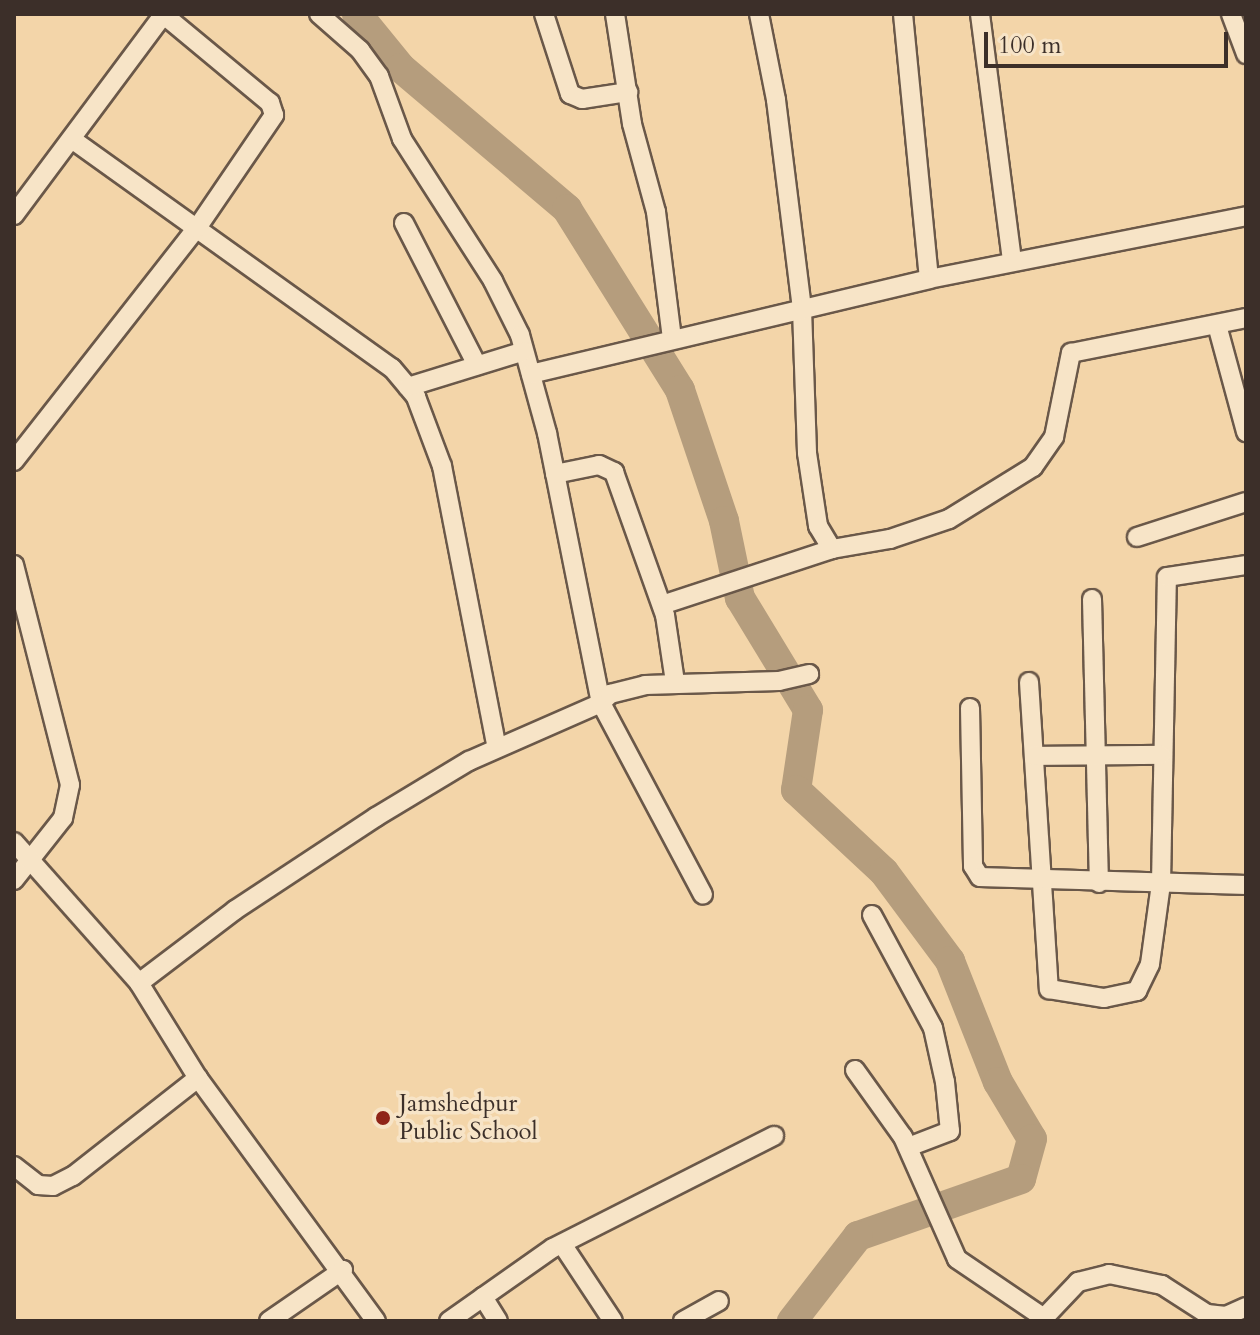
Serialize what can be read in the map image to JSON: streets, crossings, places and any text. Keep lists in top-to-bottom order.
{
  "places": ["Jamshedpur Public School"],
  "scale_bar": "100 m"
}
